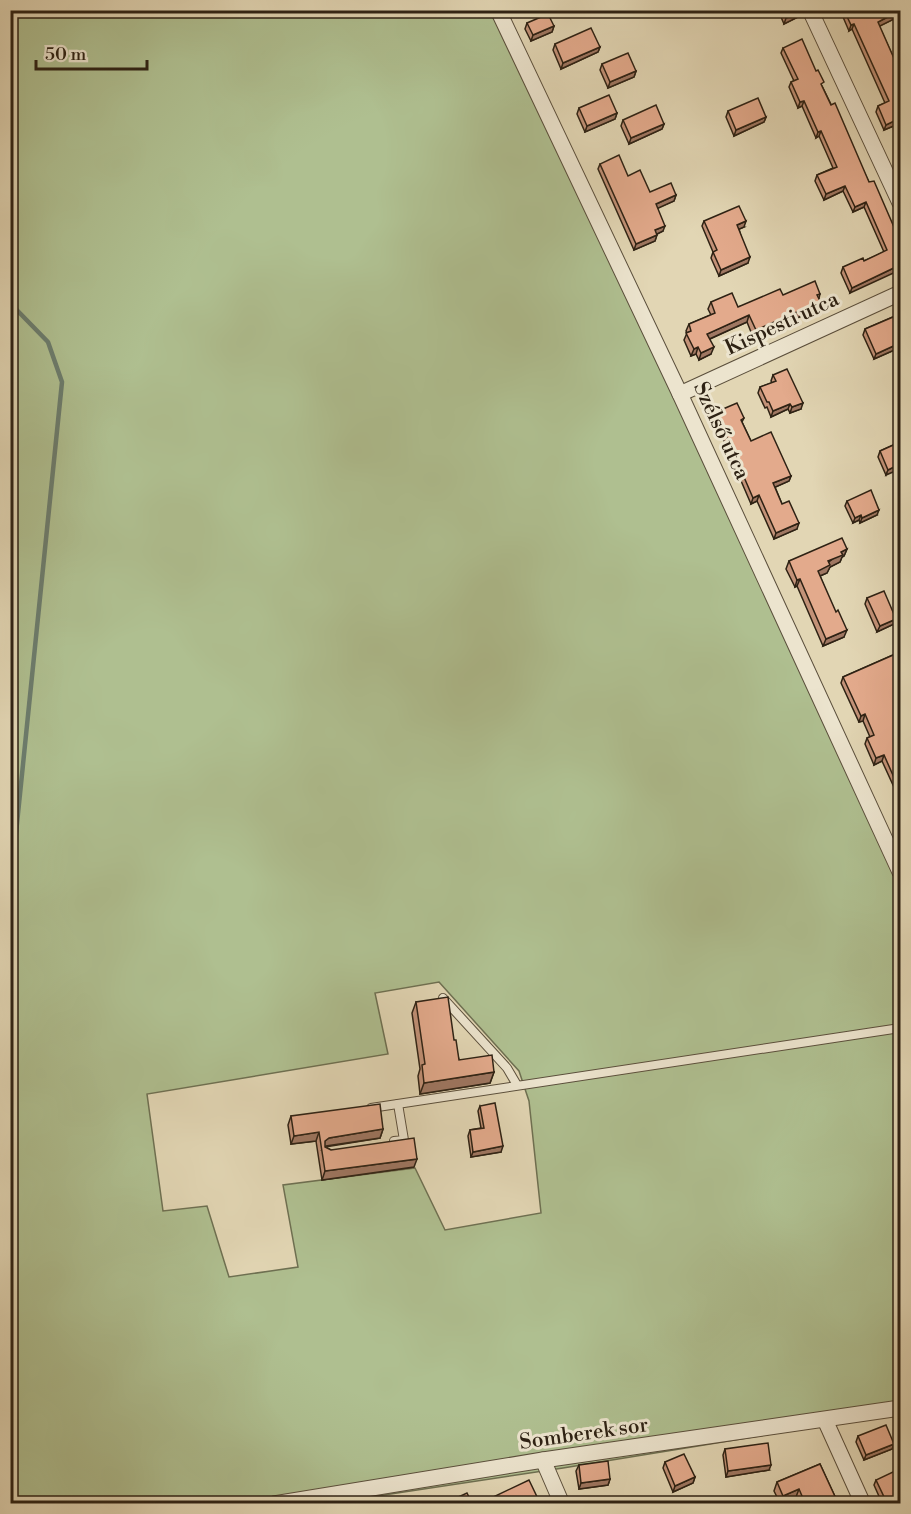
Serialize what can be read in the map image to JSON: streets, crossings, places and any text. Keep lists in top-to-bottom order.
{
  "streets": {
    "street": ["Kispesti utca", "Szélső utca", "Somberek sor"]
  },
  "crossings": [
    ["Kispesti utca", "Szélső utca"]
  ],
  "scale_bar": "50 m"
}
